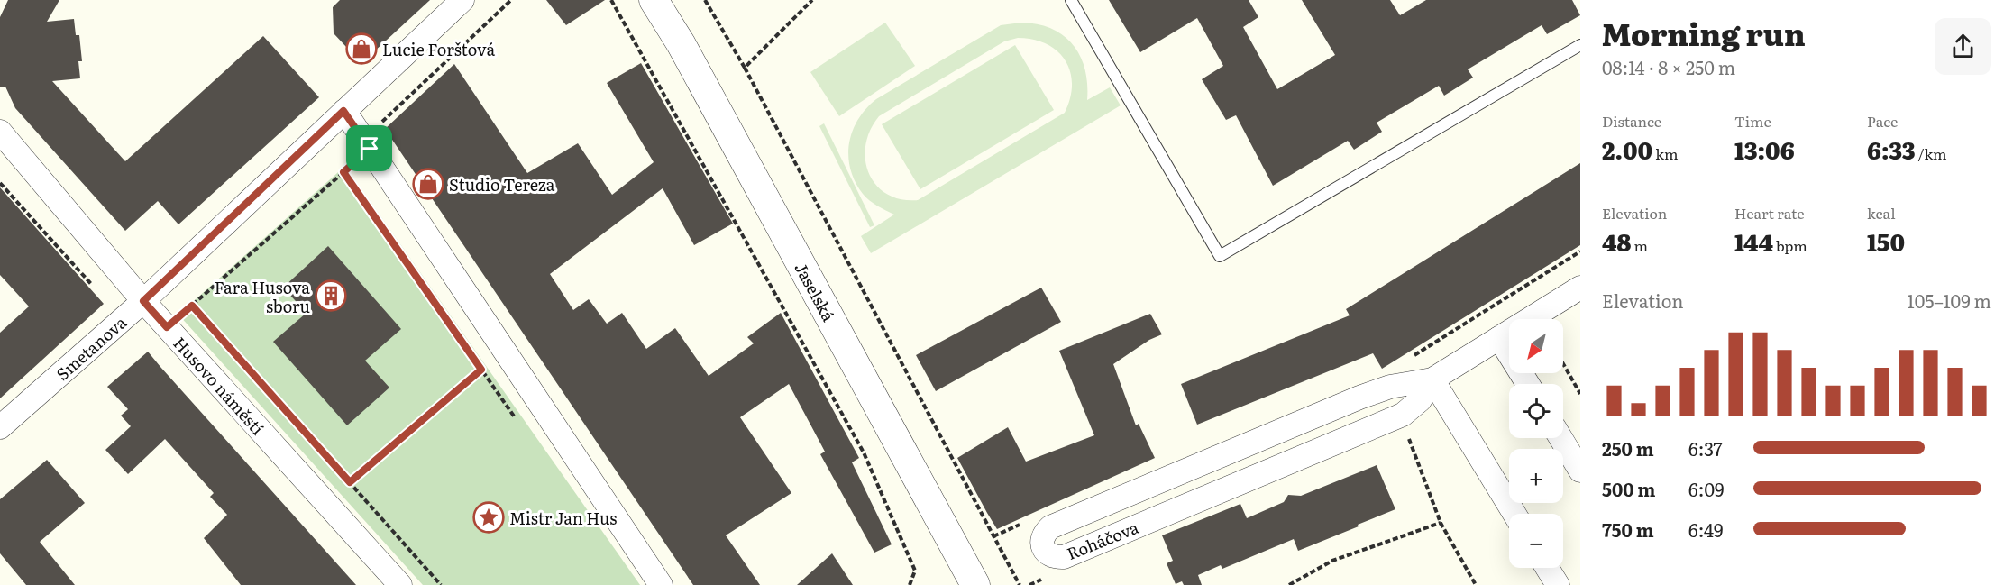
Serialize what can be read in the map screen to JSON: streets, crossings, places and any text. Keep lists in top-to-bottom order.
{
  "streets": {
    "street": [
      "Jaselská",
      "Smetanova",
      "Husovo náměstí",
      "Roháčova"
    ]
  },
  "crossings": [
    ["Smetanova", "Husovo náměstí"]
  ],
  "places": {
    "shop": ["Lucie Forštová", "Studio Tereza"],
    "building": ["Fara Husova sboru"],
    "place": ["Mistr Jan Hus"]
  },
  "north": "bottom left",
  "page": {
    "heading": ["Morning run", "08:14 · 8 × 250 m"],
    "stats": [
      ["Distance", "2.00 km"],
      ["Time", "13:06"],
      ["Pace", "6:33 /km"],
      ["Elevation", "48 m"],
      ["Heart rate", "144 bpm"],
      ["kcal", "150"]
    ],
    "chart": ["Elevation", "105–109 m"],
    "map_buttons": ["+", "−"],
    "list": [
      {
        "name": "250 m",
        "note": "6:37"
      },
      {
        "name": "500 m",
        "note": "6:09"
      },
      {
        "name": "750 m",
        "note": "6:49"
      }
    ]
  }
}
